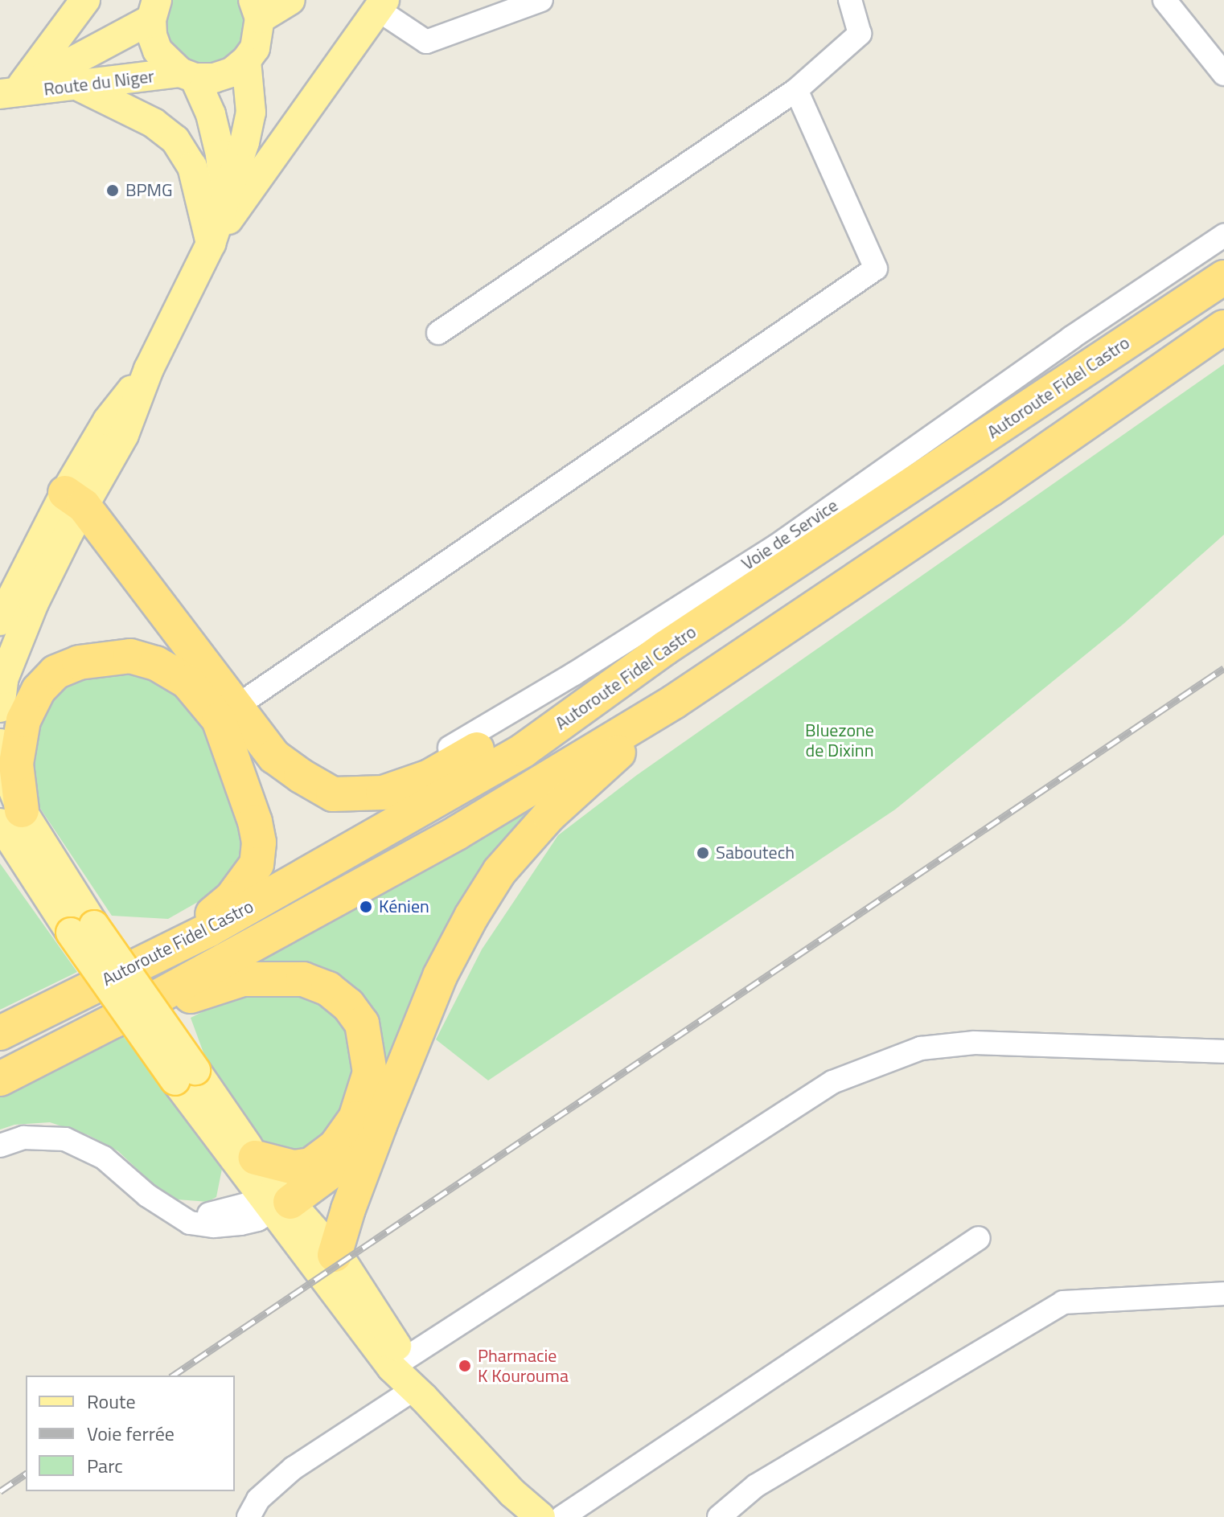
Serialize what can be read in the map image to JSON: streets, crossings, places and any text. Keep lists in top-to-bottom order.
{
  "streets": {
    "highway": ["Autoroute Fidel Castro"],
    "main road": ["Route du Niger"],
    "street": ["Voie de Service"]
  },
  "parks": ["Bluezone de Dixinn"],
  "places": [
    "BPMG",
    "Saboutech",
    "Kénien",
    "Pharmacie K Kourouma"
  ],
  "legend": ["Route", "Voie ferrée", "Parc"]
}
